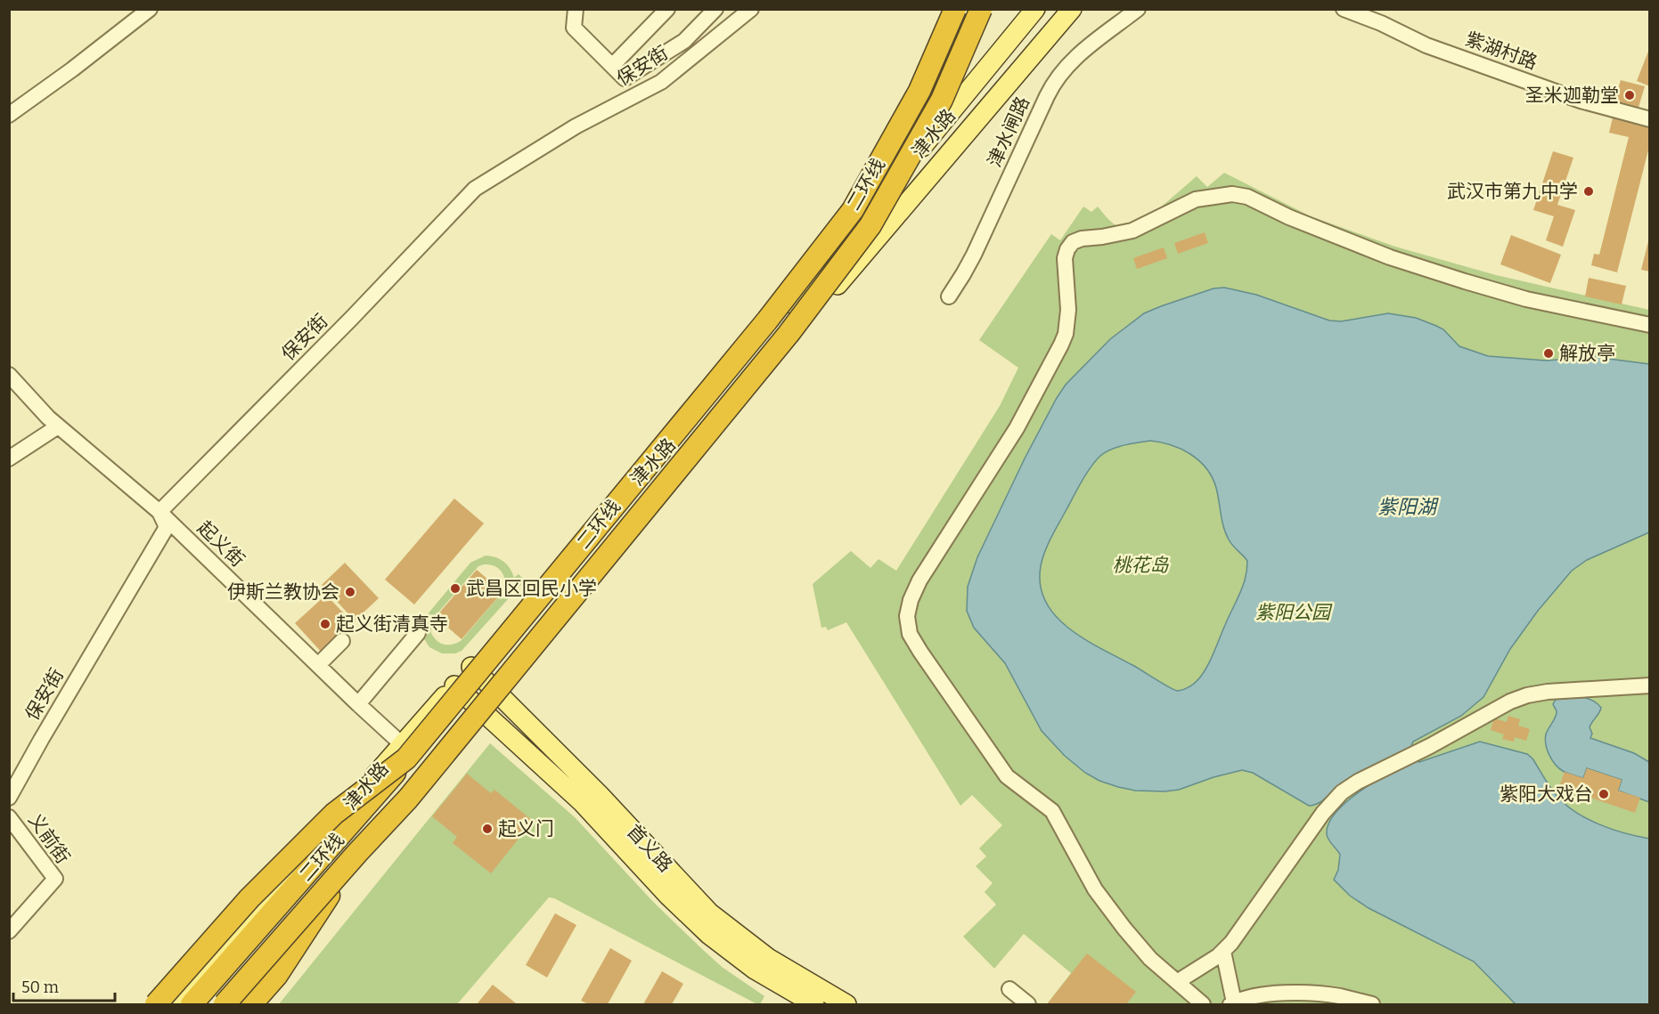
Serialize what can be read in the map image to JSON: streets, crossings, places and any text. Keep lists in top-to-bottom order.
{
  "streets": {
    "highway": ["二环线"],
    "main road": ["津水路", "首义路"],
    "street": [
      "紫湖村路",
      "保安街",
      "津水闸路",
      "起义街",
      "义前街"
    ]
  },
  "crossings": [
    ["保安街", "起义街"],
    ["津水路", "二环线"],
    ["津水路", "起义街"],
    ["津水路", "首义路"],
    ["二环线", "起义街"]
  ],
  "water": ["紫阳湖"],
  "parks": ["桃花岛", "紫阳公园"],
  "places": [
    "圣米迦勒堂",
    "武汉市第九中学",
    "解放亭",
    "武昌区回民小学",
    "伊斯兰教协会",
    "起义街清真寺",
    "紫阳大戏台",
    "起义门"
  ],
  "scale_bar": "50 m"
}
